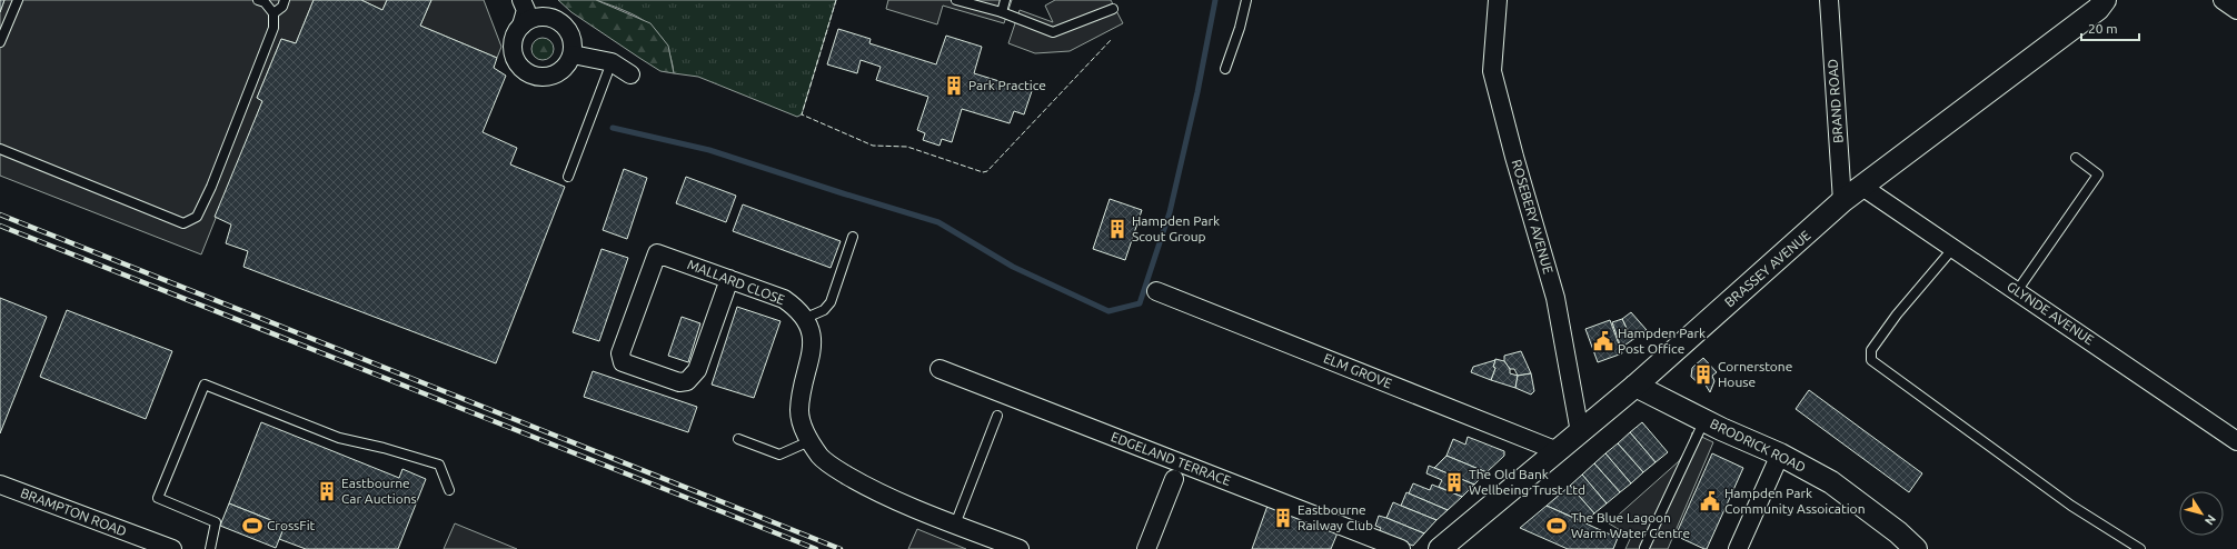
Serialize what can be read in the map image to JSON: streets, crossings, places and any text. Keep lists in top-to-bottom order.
{
  "streets": {
    "street": [
      "BRAND ROAD",
      "ROSEBERY AVENUE",
      "BRASSEY AVENUE",
      "MALLARD CLOSE",
      "GLYNDE AVENUE",
      "ELM GROVE",
      "BRODRICK ROAD",
      "EDGELAND TERRACE",
      "BRAMPTON ROAD"
    ]
  },
  "crossings": [
    ["BRAND ROAD", "BRASSEY AVENUE"],
    ["ROSEBERY AVENUE", "BRASSEY AVENUE"],
    ["BRASSEY AVENUE", "GLYNDE AVENUE"],
    ["BRASSEY AVENUE", "ELM GROVE"],
    ["BRASSEY AVENUE", "BRODRICK ROAD"]
  ],
  "places": {
    "building": [
      "Park Practice",
      "Hampden Park Scout Group",
      "Cornerstone House",
      "The Old Bank Wellbeing Trust Ltd",
      "Eastbourne Car Auctions",
      "Eastbourne Railway Club"
    ],
    "public building": ["Hampden Park Post Office", "Hampden Park Community Assoication"],
    "sports": ["CrossFit", "The Blue Lagoon Warm Water Centre"]
  },
  "scale_bar": "20 m",
  "north": "bottom right"
}
